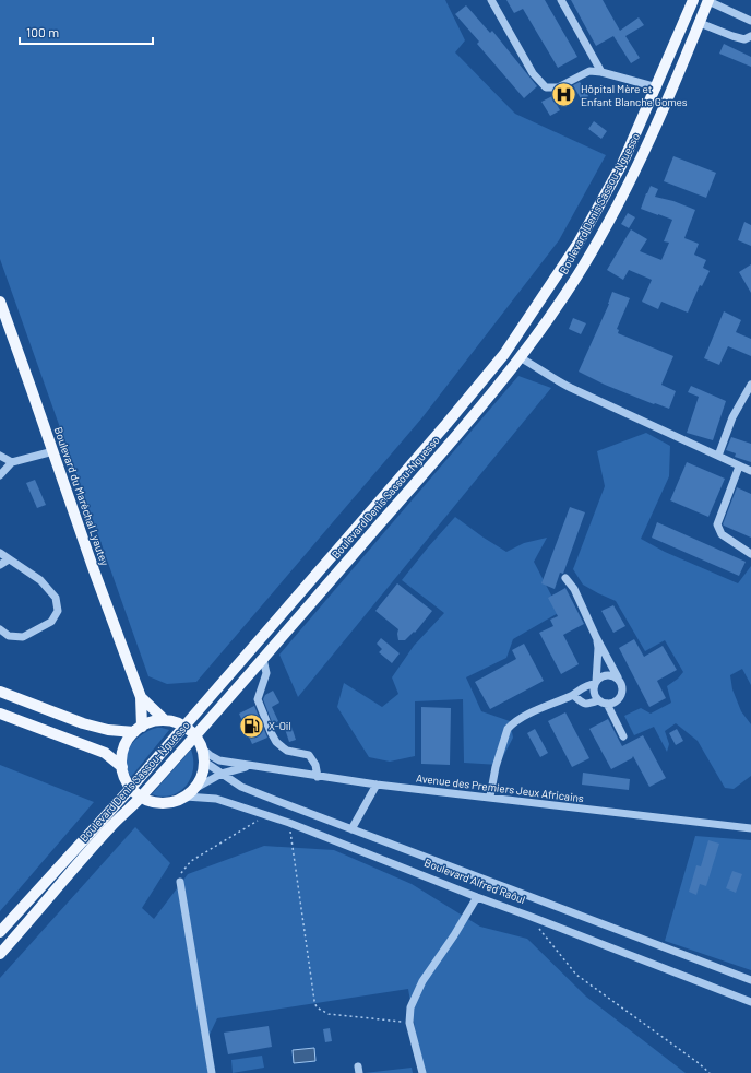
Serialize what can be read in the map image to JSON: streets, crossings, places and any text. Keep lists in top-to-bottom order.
{
  "streets": {
    "main road": ["Boulevard Denis Sassou-Nguesso", "Boulevard du Maréchal Lyautey"],
    "street": ["Avenue des Premiers Jeux Africains", "Boulevard Alfred Raôul"]
  },
  "crossings": [
    ["Avenue des Premiers Jeux Africains", "Boulevard Alfred Raôul"]
  ],
  "places": {
    "hospital": ["Hôpital Mère et Enfant Blanche Gomes"],
    "fuel station": ["X-Oil"]
  },
  "scale_bar": "100 m"
}
